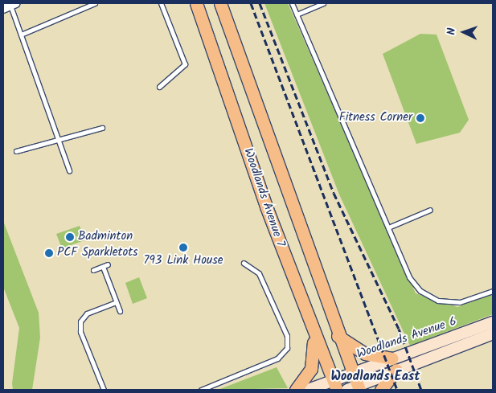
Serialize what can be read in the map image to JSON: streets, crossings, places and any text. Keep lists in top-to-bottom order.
{
  "streets": {
    "main road": ["Woodlands Avenue 7"],
    "street": ["Woodlands Avenue 6"]
  },
  "crossings": [
    ["Woodlands Avenue 7", "Woodlands Avenue 6"]
  ],
  "districts": ["Woodlands East"],
  "places": [
    "Fitness Corner",
    "Badminton",
    "793 Link House",
    "PCF Sparkletots"
  ],
  "north": "left"
}
